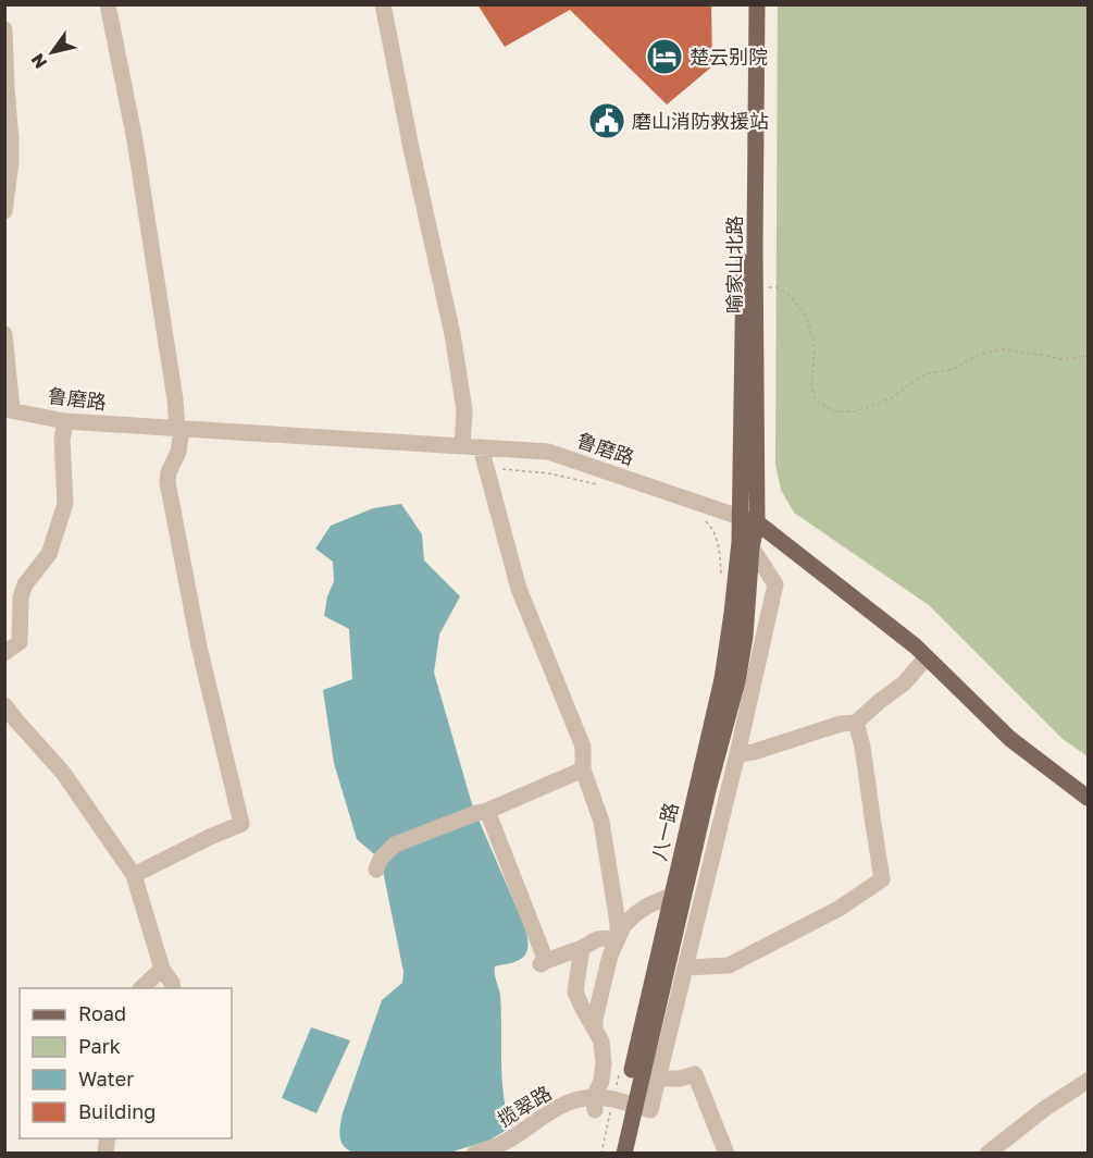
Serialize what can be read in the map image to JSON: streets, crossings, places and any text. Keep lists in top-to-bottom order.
{
  "streets": {
    "main road": ["喻家山北路", "鲁磨路", "八一路"],
    "street": ["揽翠路"]
  },
  "crossings": [
    ["喻家山北路", "鲁磨路"],
    ["喻家山北路", "八一路"],
    ["鲁磨路", "八一路"],
    ["八一路", "揽翠路"]
  ],
  "places": {
    "hotel": ["楚云别院"],
    "public building": ["磨山消防救援站"]
  },
  "legend": [
    "Road",
    "Park",
    "Water",
    "Building"
  ],
  "north": "bottom left"
}
